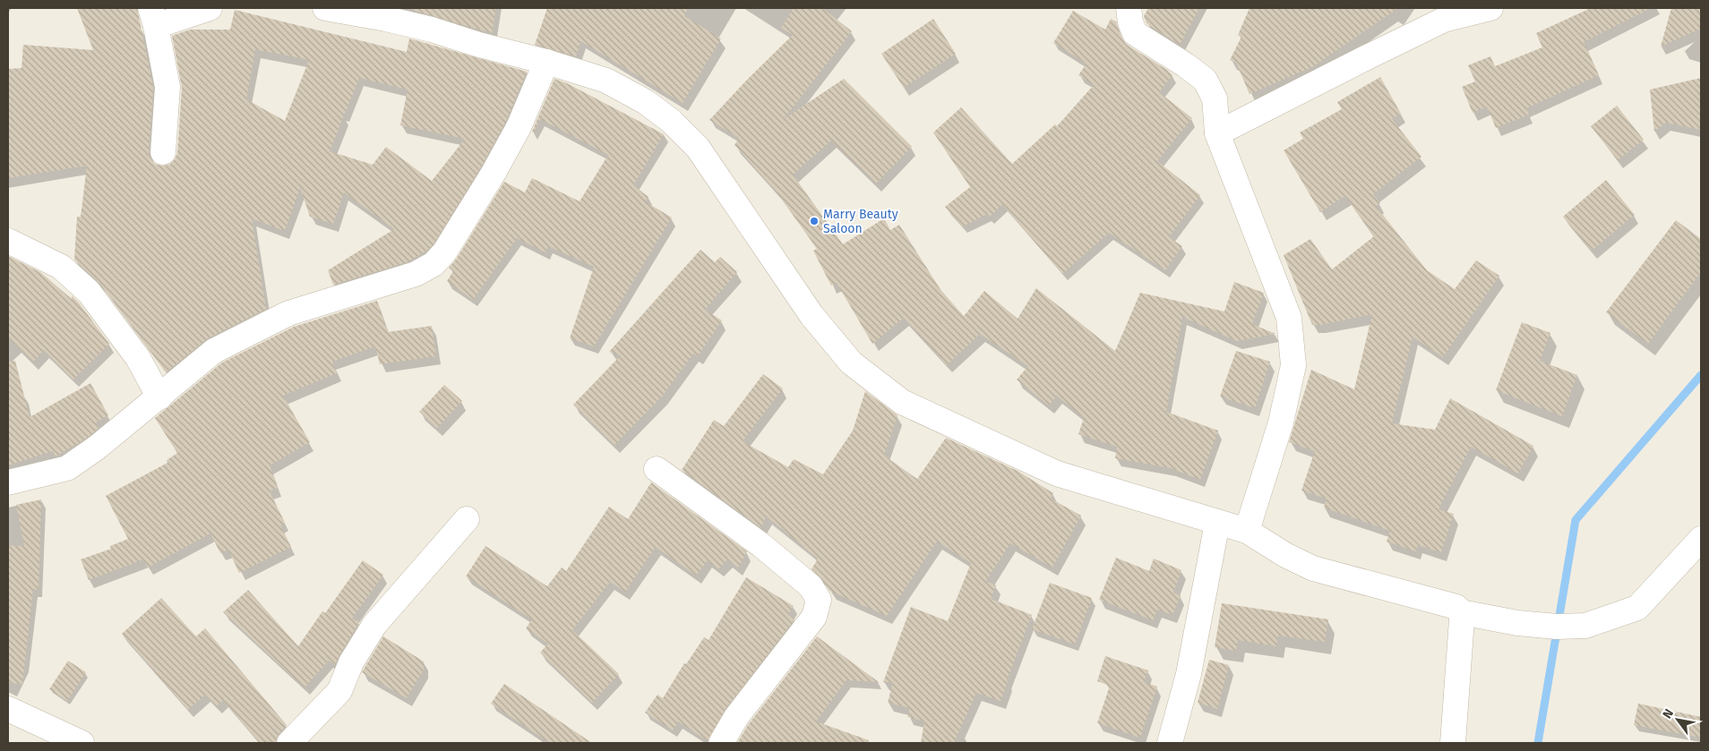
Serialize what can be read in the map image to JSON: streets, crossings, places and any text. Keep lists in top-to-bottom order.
{
  "places": ["Marry Beauty Saloon"],
  "north": "top left"
}
